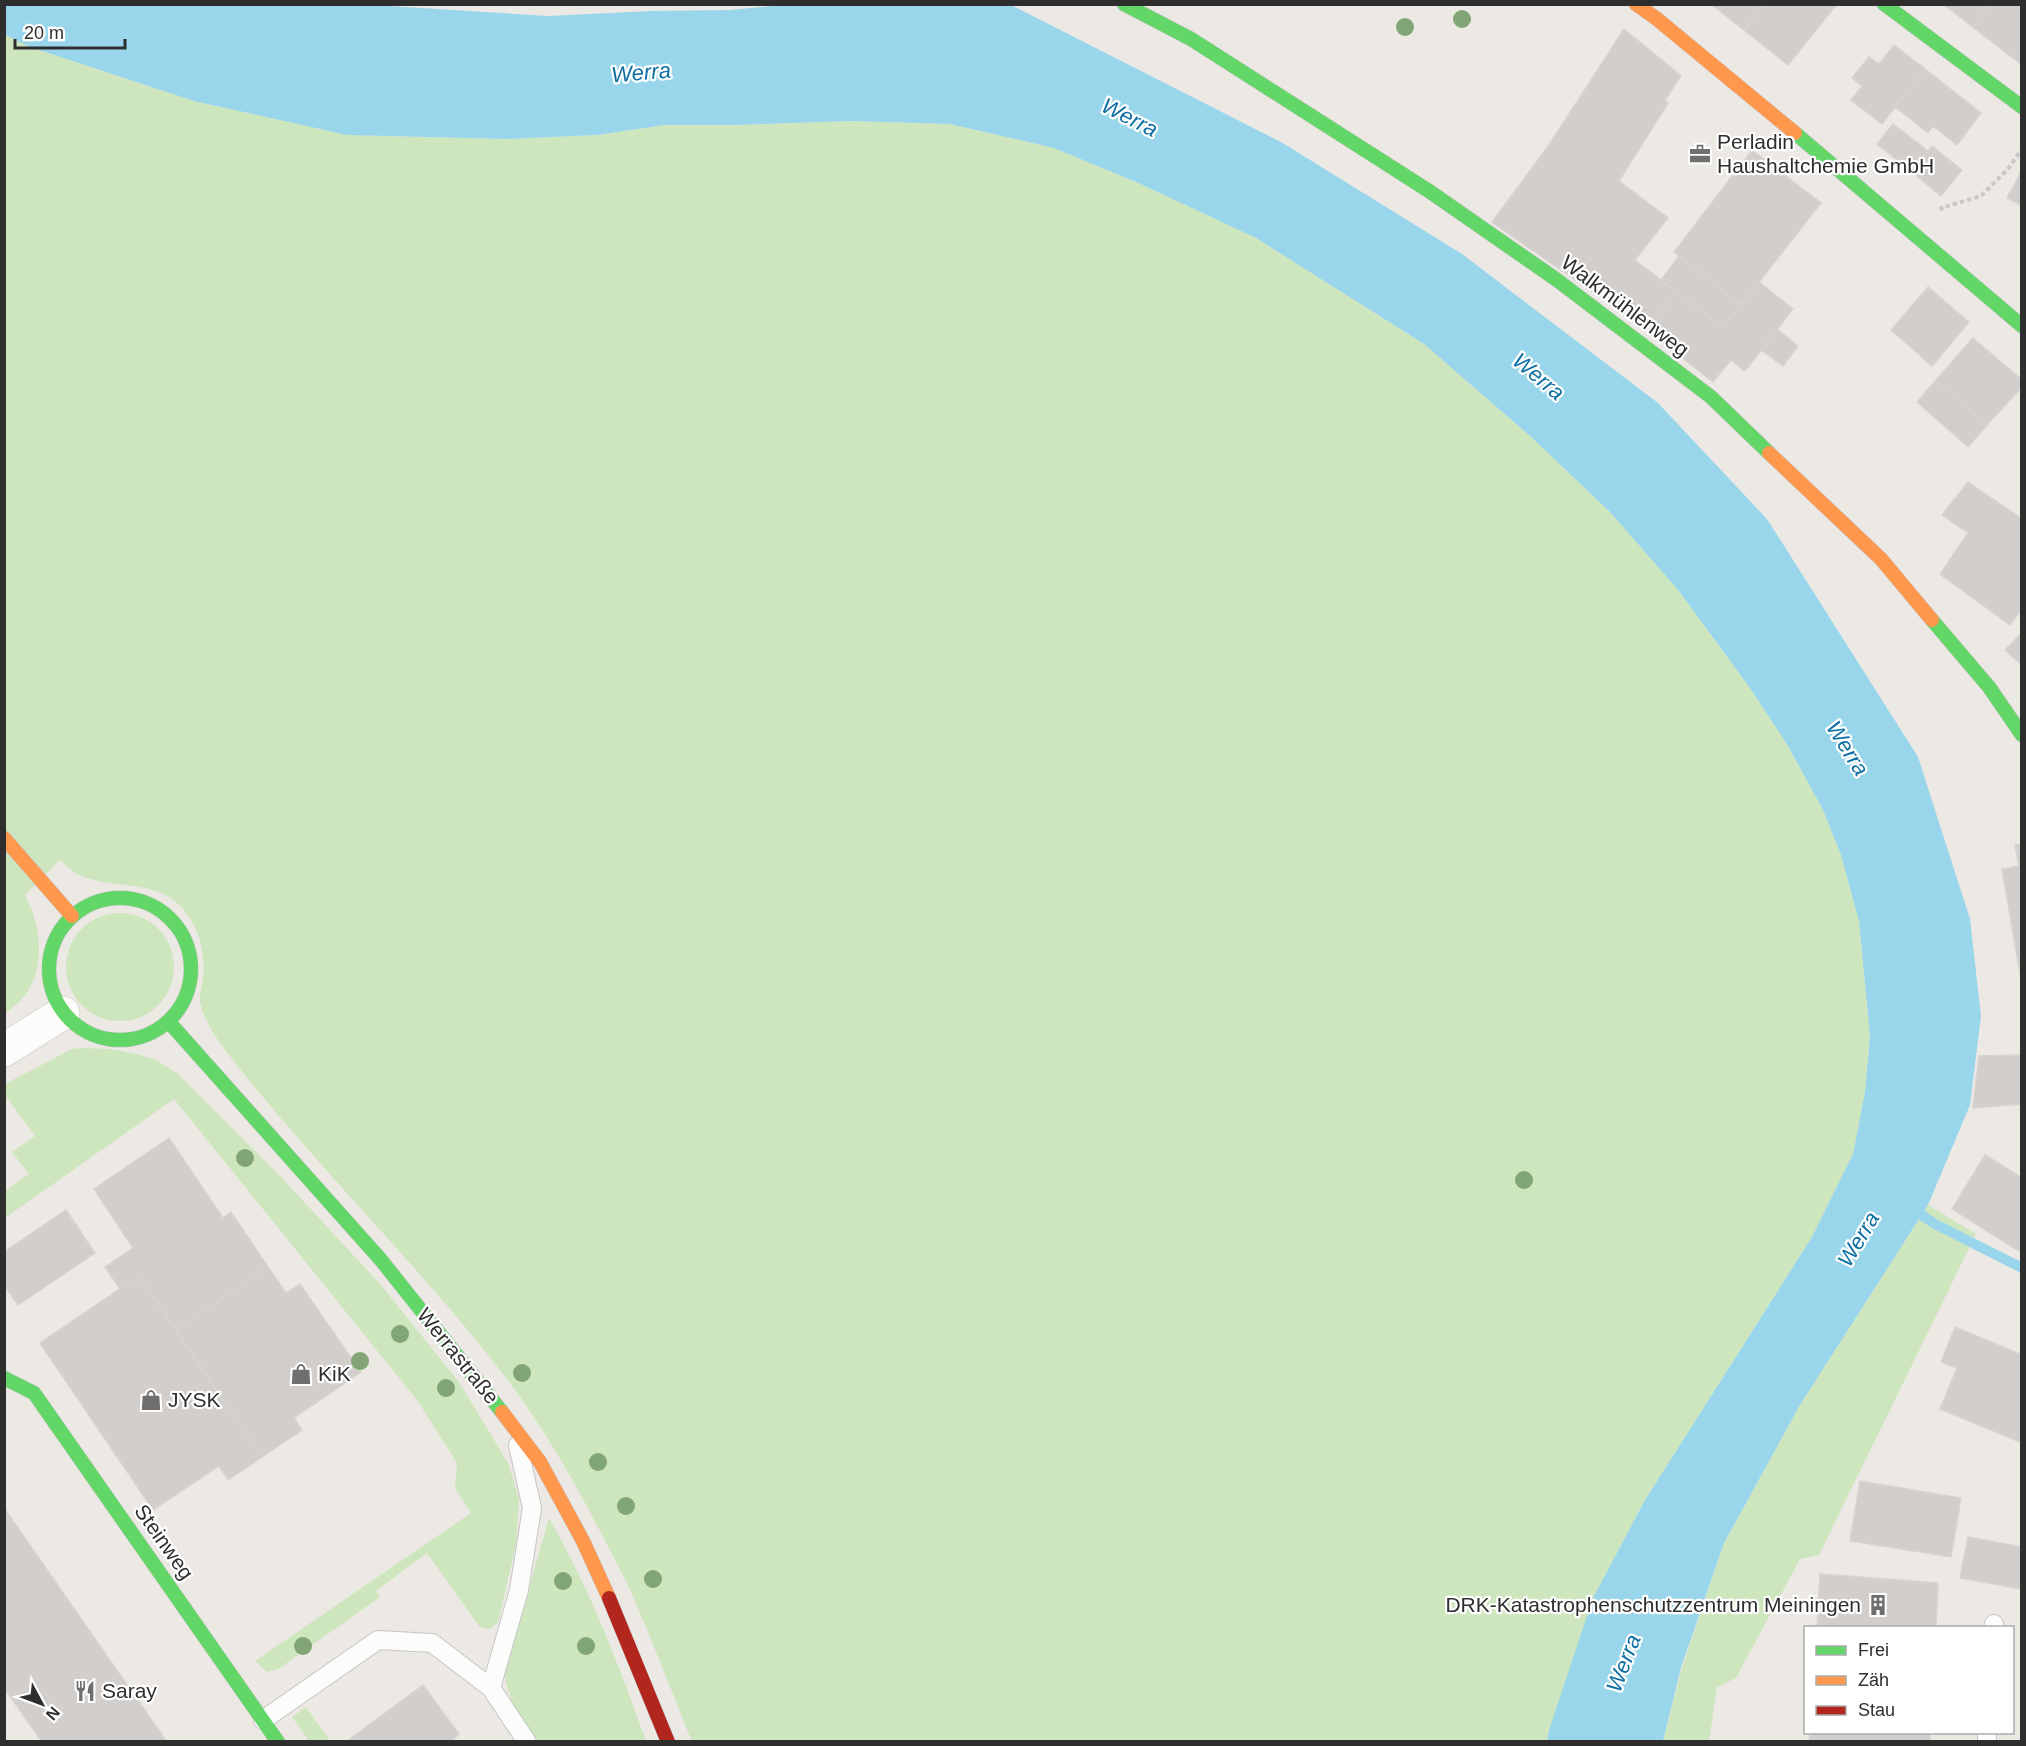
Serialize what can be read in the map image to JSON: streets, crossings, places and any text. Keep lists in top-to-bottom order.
{
  "streets": {
    "street": ["Walkmühlenweg", "Werrastraße", "Steinweg"]
  },
  "water": ["Werra"],
  "places": {
    "office": ["Perladin Haushaltchemie GmbH"],
    "shop": ["KiK", "JYSK"],
    "building": ["DRK-Katastrophenschutzzentrum Meiningen"],
    "restaurant": ["Saray"]
  },
  "legend": ["Frei", "Zäh", "Stau"],
  "scale_bar": "20 m",
  "north": "bottom right"
}
